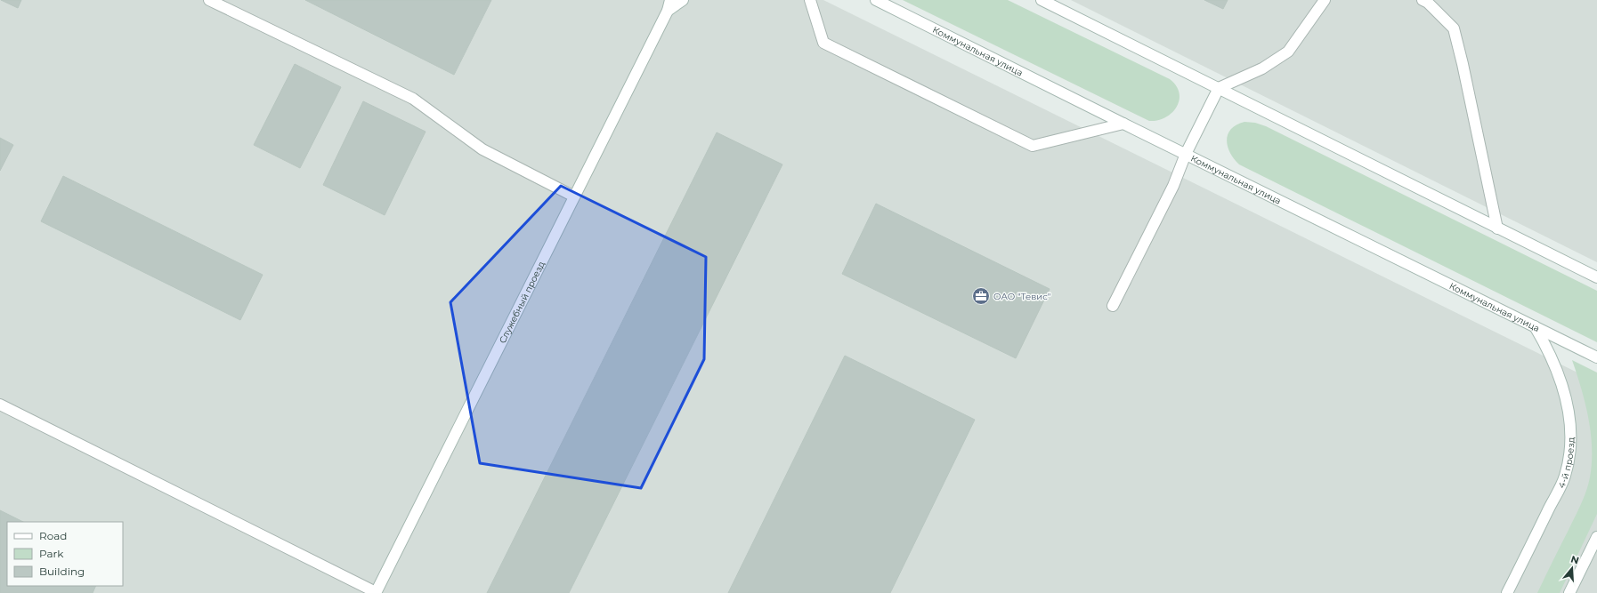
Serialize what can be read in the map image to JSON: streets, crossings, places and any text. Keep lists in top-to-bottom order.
{
  "streets": {
    "main road": ["Коммунальная улица", "Служебный проезд", "4-й проезд"]
  },
  "crossings": [
    ["Коммунальная улица", "4-й проезд"]
  ],
  "places": {
    "office": ["ОАО \"Тевис\""]
  },
  "legend": ["Road", "Park", "Building"],
  "north": "top"
}
